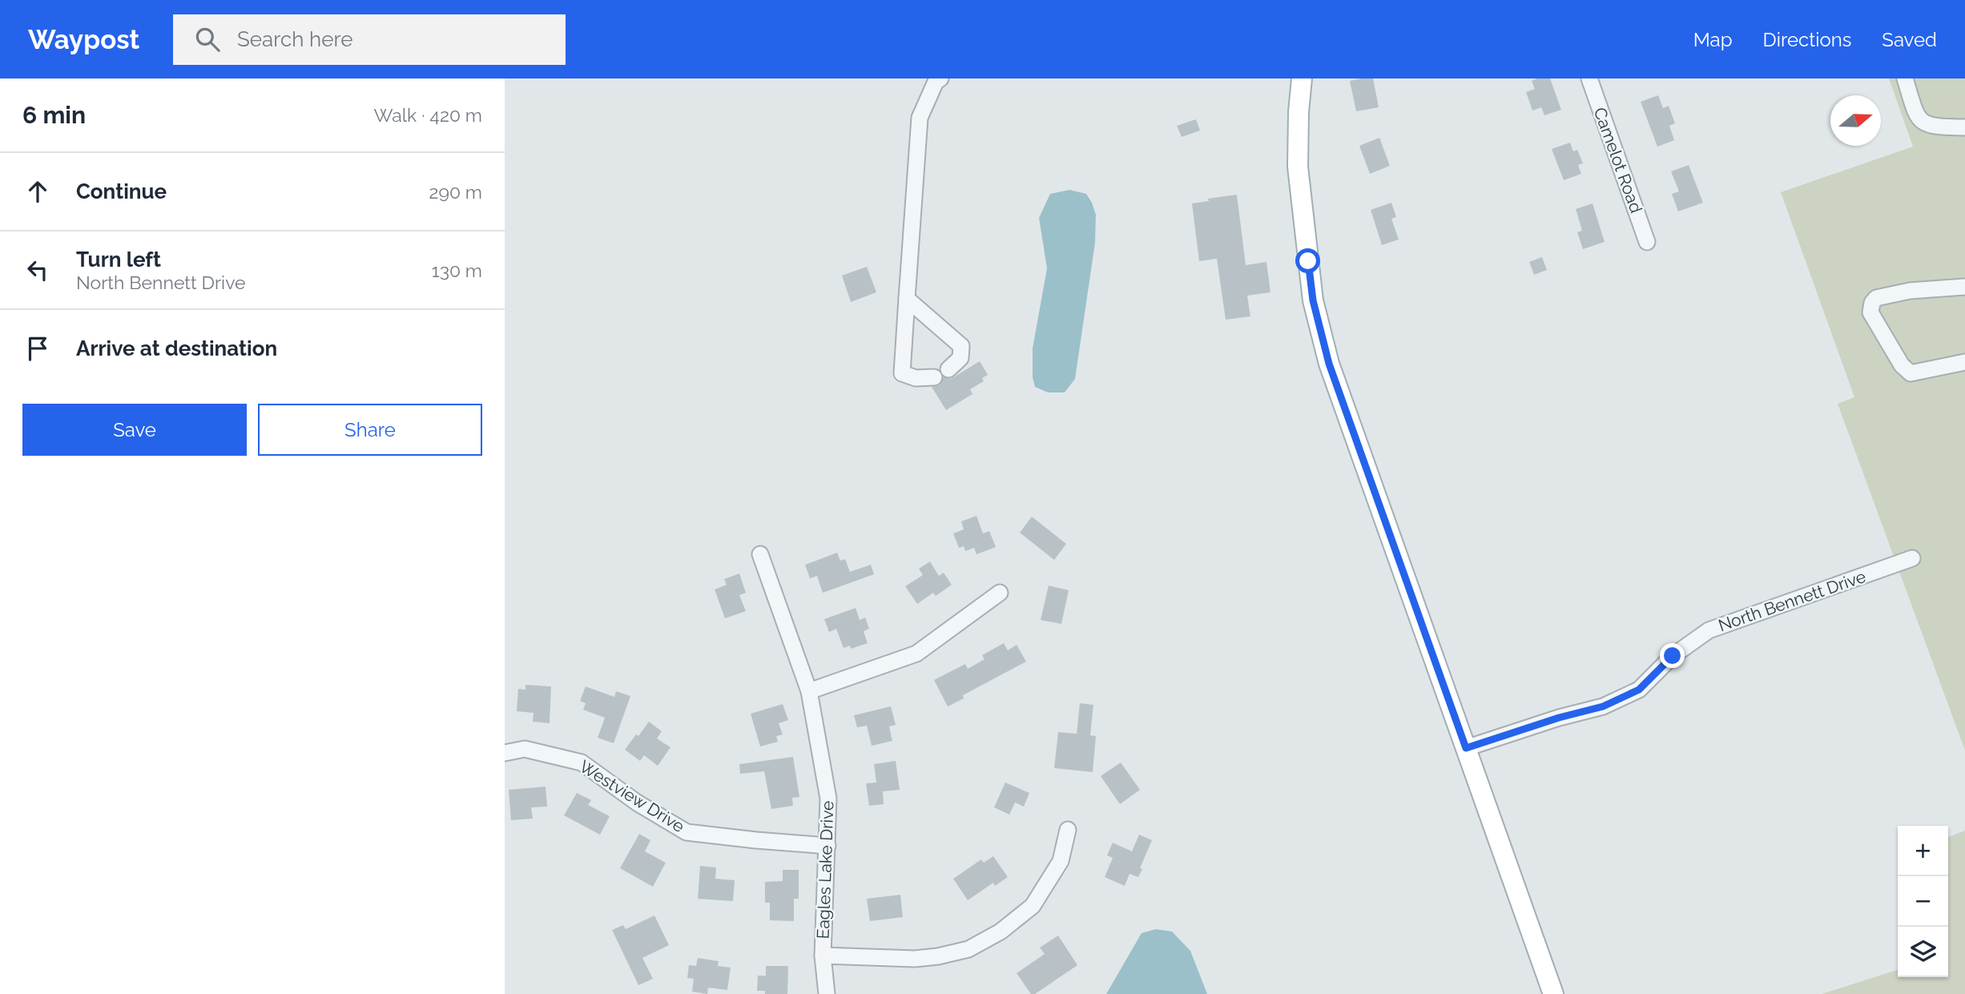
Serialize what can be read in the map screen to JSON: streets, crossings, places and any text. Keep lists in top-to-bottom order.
{
  "streets": {
    "street": [
      "Camelot Road",
      "North Bennett Drive",
      "Westview Drive",
      "Eagles Lake Drive"
    ]
  },
  "crossings": [
    ["Westview Drive", "Eagles Lake Drive"]
  ],
  "north": "right",
  "page": {
    "header": "Waypost",
    "search": "Search here",
    "nav": ["Map", "Directions", "Saved"],
    "heading": ["6 min", "Walk · 420 m"],
    "list": [
      ["Continue", "290 m"],
      ["Turn left", "North Bennett Drive", "130 m"],
      "Arrive at destination"
    ],
    "buttons": ["Save", "Share"],
    "map_buttons": ["+", "−"]
  }
}
